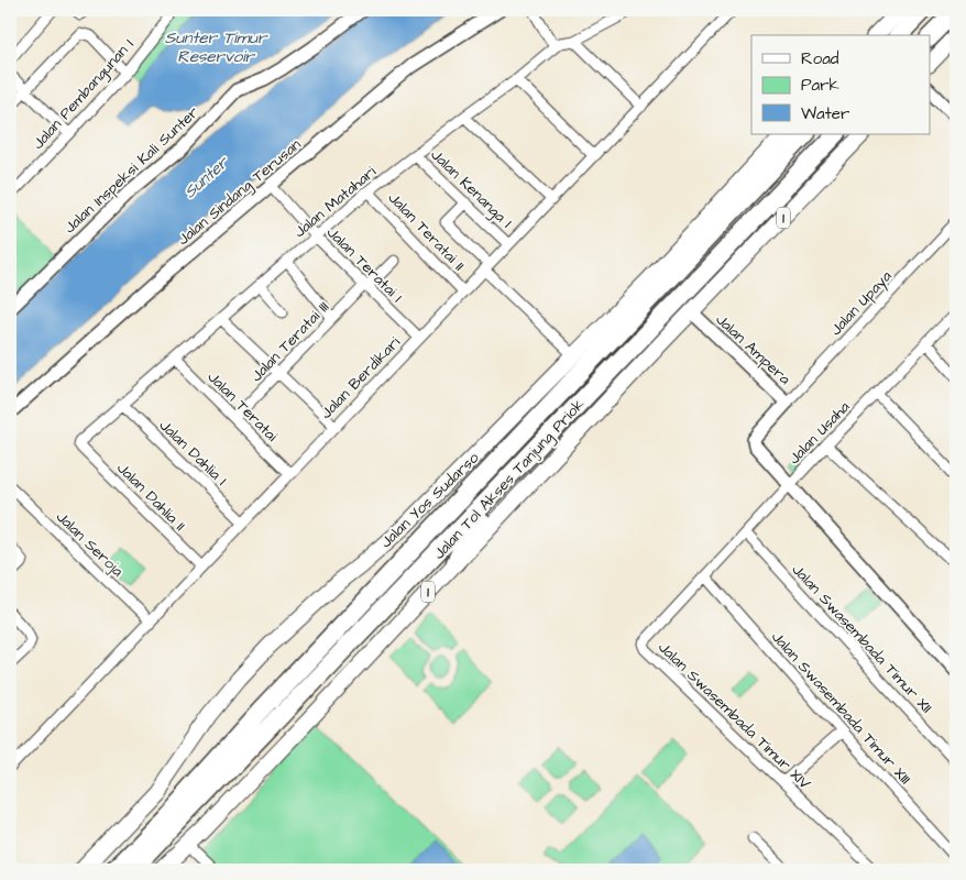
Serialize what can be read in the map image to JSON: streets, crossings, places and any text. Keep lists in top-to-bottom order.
{
  "streets": {
    "highway": ["1", "Jalan Tol Akses Tanjung Priok", "Jalan Yos Sudarso"],
    "street": [
      "Jalan Pembangunan I",
      "Jalan Inspeksi Kali Sunter",
      "Jalan Kenanga I",
      "Jalan Sindang Terusan",
      "Jalan Matahari",
      "Jalan Teratai II",
      "Jalan Teratai I",
      "Jalan Upaya",
      "Jalan Teratai III",
      "Jalan Ampera",
      "Jalan Berdikari",
      "Jalan Teratai",
      "Jalan Usaha",
      "Jalan Dahlia I",
      "Jalan Dahlia II",
      "Jalan Seroja",
      "Jalan Swasembada Timur XII",
      "Jalan Swasembada Timur XIII",
      "Jalan Swasembada Timur XIV"
    ]
  },
  "crossings": [
    ["Jalan Kenanga I", "Jalan Matahari"],
    ["Jalan Kenanga I", "Jalan Berdikari"],
    ["Jalan Sindang Terusan", "Jalan Teratai I"],
    ["Jalan Matahari", "Jalan Teratai II"],
    ["Jalan Matahari", "Jalan Teratai I"],
    ["Jalan Matahari", "Jalan Teratai"],
    ["Jalan Matahari", "Jalan Dahlia I"],
    ["Jalan Matahari", "Jalan Dahlia II"],
    ["1", "Jalan Ampera"],
    ["Jalan Teratai II", "Jalan Berdikari"],
    ["Jalan Teratai I", "Jalan Teratai III"],
    ["Jalan Teratai I", "Jalan Berdikari"],
    ["Jalan Upaya", "Jalan Ampera"],
    ["Jalan Teratai III", "Jalan Teratai"],
    ["Jalan Ampera", "Jalan Usaha"],
    ["Jalan Berdikari", "Jalan Teratai"],
    ["Jalan Berdikari", "Jalan Dahlia I"],
    ["Jalan Berdikari", "Jalan Dahlia II"],
    ["Jalan Berdikari", "Jalan Seroja"],
    ["Jalan Usaha", "Jalan Swasembada Timur XII"],
    ["Jalan Usaha", "Jalan Swasembada Timur XIII"],
    ["Jalan Usaha", "Jalan Swasembada Timur XIV"],
    ["Jalan Swasembada Timur XIII", "Jalan Swasembada Timur XIV"]
  ],
  "water": ["Sunter Timur Reservoir", "Sunter"],
  "legend": ["Road", "Park", "Water"]
}
